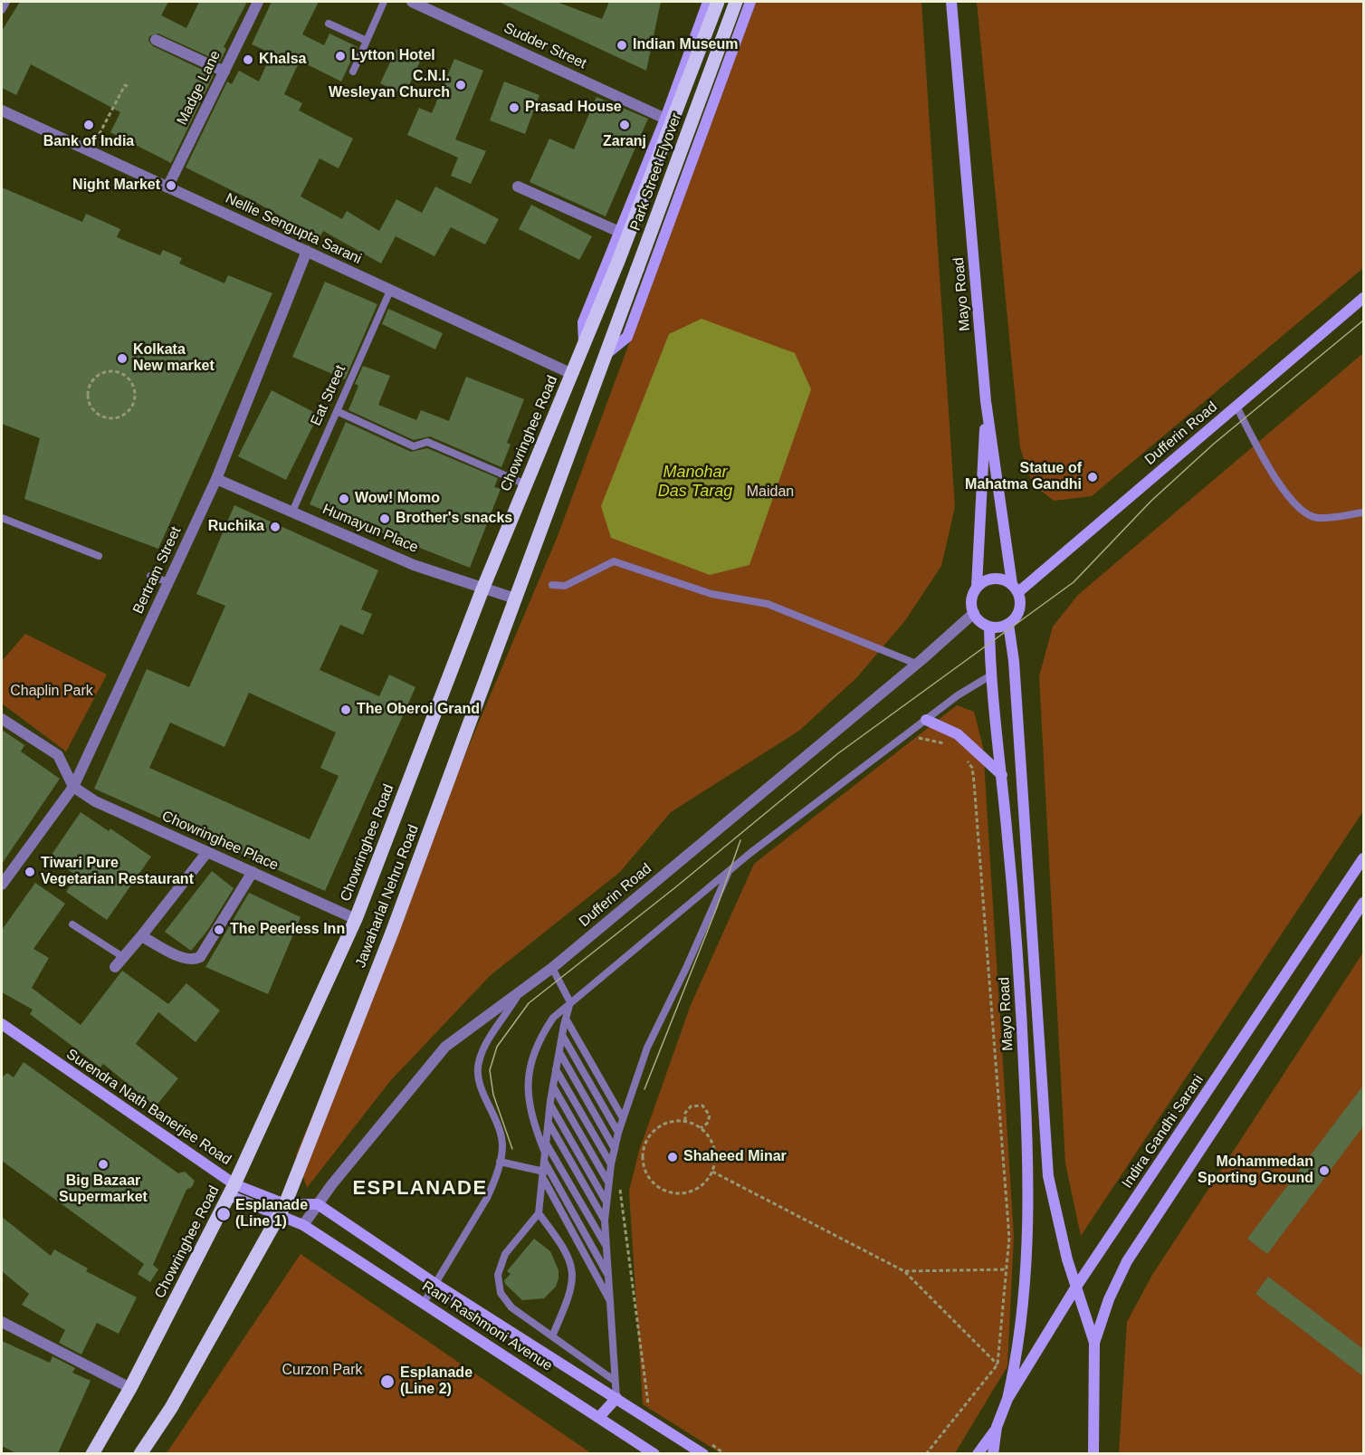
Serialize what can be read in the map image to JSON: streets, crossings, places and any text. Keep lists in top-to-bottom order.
{
  "streets": {
    "main road": [
      "Park Street Flyover",
      "Mayo Road",
      "Chowringhee Road",
      "Dufferin Road",
      "Jawaharlal Nehru Road",
      "Surendra Nath Banerjee Road",
      "Indira Gandhi Sarani",
      "Rani Rashmoni Avenue"
    ],
    "street": [
      "Sudder Street",
      "Madge Lane",
      "Nellie Sengupta Sarani",
      "Humayun Place",
      "Bertram Street",
      "Chowringhee Place"
    ],
    "lane": ["Eat Street"]
  },
  "crossings": [
    ["Madge Lane", "Nellie Sengupta Sarani"],
    ["Park Street Flyover", "Chowringhee Road"],
    ["Nellie Sengupta Sarani", "Eat Street"],
    ["Nellie Sengupta Sarani", "Chowringhee Road"],
    ["Nellie Sengupta Sarani", "Bertram Street"],
    ["Mayo Road", "Dufferin Road"],
    ["Mayo Road", "Indira Gandhi Sarani"],
    ["Eat Street", "Humayun Place"],
    ["Chowringhee Road", "Humayun Place"],
    ["Chowringhee Road", "Chowringhee Place"],
    ["Chowringhee Road", "Surendra Nath Banerjee Road"],
    ["Chowringhee Road", "Rani Rashmoni Avenue"],
    ["Dufferin Road", "Rani Rashmoni Avenue"],
    ["Humayun Place", "Bertram Street"],
    ["Humayun Place", "Jawaharlal Nehru Road"],
    ["Bertram Street", "Chowringhee Place"],
    ["Jawaharlal Nehru Road", "Surendra Nath Banerjee Road"],
    ["Surendra Nath Banerjee Road", "Rani Rashmoni Avenue"]
  ],
  "districts": ["ESPLANADE"],
  "water": ["Manohar Das Tarag"],
  "parks": ["Maidan", "Chaplin Park", "Curzon Park"],
  "places": [
    "Indian Museum",
    "Lytton Hotel",
    "Khalsa",
    "C.N.I. Wesleyan Church",
    "Prasad House",
    "Bank of India",
    "Zaranj",
    "Night Market",
    "Kolkata New market",
    "Statue of Mahatma Gandhi",
    "Wow! Momo",
    "Brother's snacks",
    "Ruchika",
    "The Oberoi Grand",
    "Tiwari Pure Vegetarian Restaurant",
    "The Peerless Inn",
    "Shaheed Minar",
    "Big Bazaar Supermarket",
    "Mohammedan Sporting Ground",
    "Esplanade (Line 1)",
    "Esplanade (Line 2)"
  ]
}
